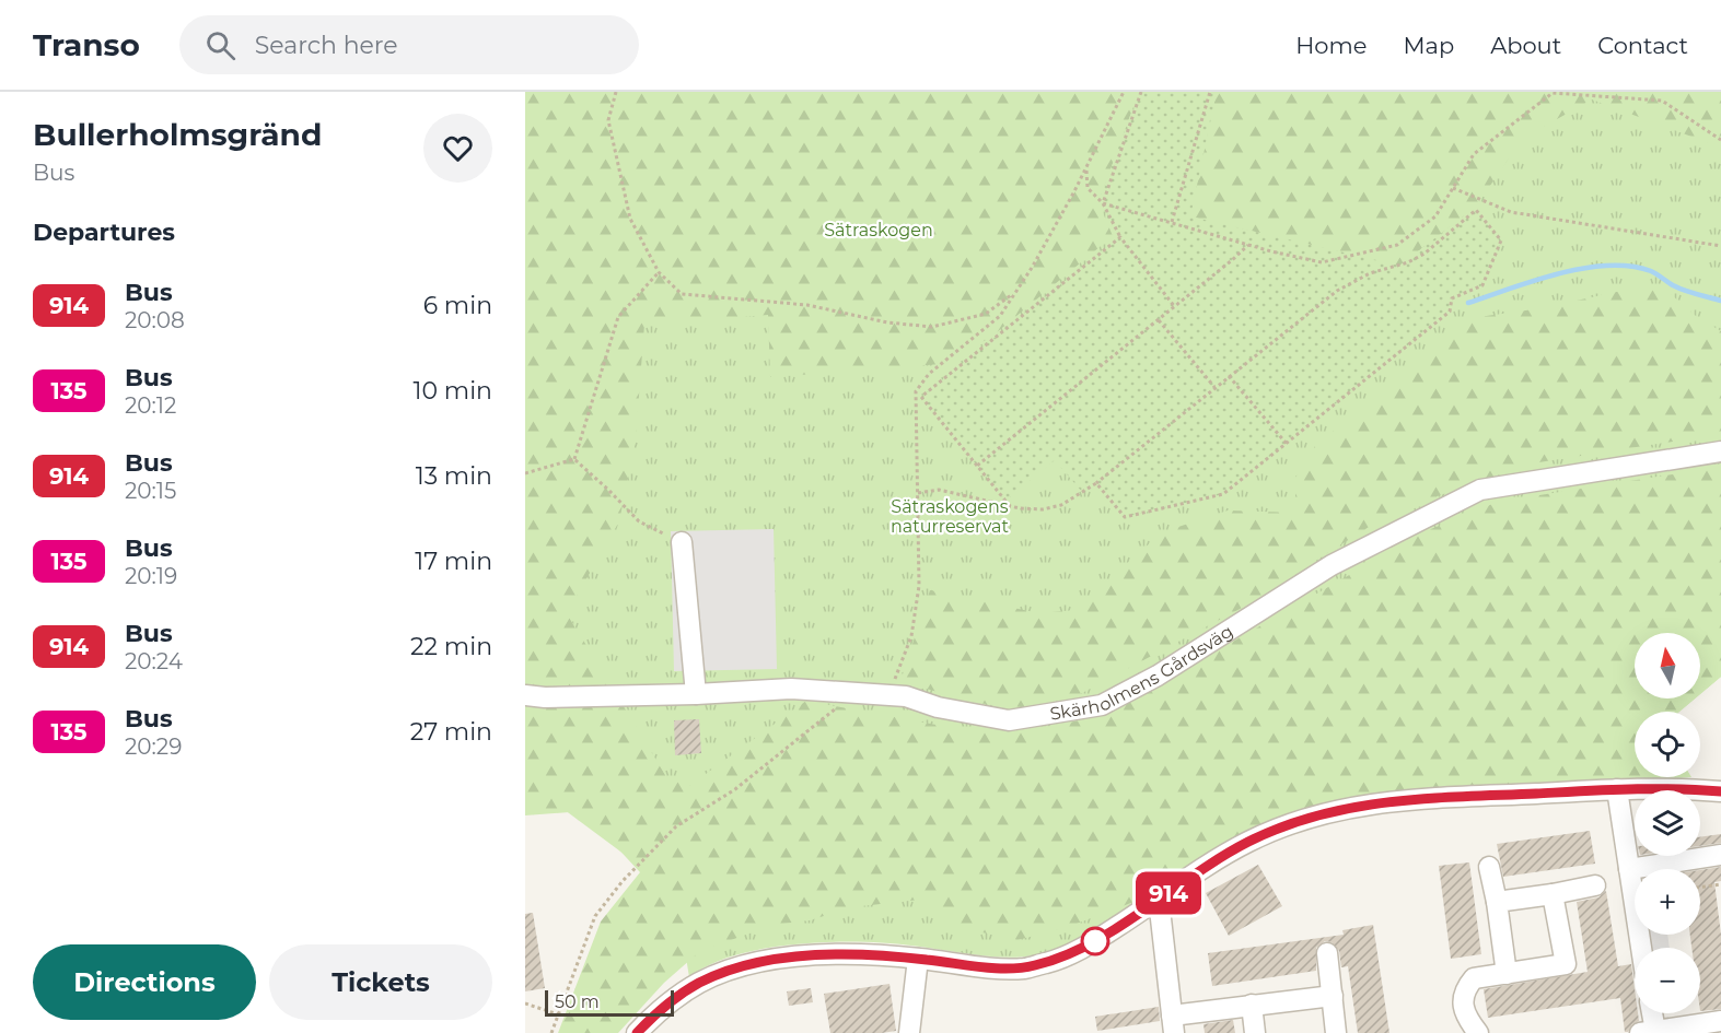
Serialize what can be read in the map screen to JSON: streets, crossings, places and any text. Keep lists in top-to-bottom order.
{
  "streets": {
    "street": ["Skärholmens Gårdsväg"]
  },
  "parks": ["Sätraskogen", "Sätraskogens naturreservat"],
  "lines": ["bus line 914"],
  "scale_bar": "50 m",
  "north": "top",
  "page": {
    "header": "Transo",
    "search": "Search here",
    "nav": [
      "Home",
      "Map",
      "About",
      "Contact"
    ],
    "heading": [
      ["Bullerholmsgränd", "Bus"],
      "Departures"
    ],
    "on_map": "914",
    "list": [
      {
        "mark": "914",
        "name": "Bus",
        "note": "20:08",
        "value": "6 min"
      },
      {
        "mark": "135",
        "name": "Bus",
        "note": "20:12",
        "value": "10 min"
      },
      {
        "mark": "914",
        "name": "Bus",
        "note": "20:15",
        "value": "13 min"
      },
      {
        "mark": "135",
        "name": "Bus",
        "note": "20:19",
        "value": "17 min"
      },
      {
        "mark": "914",
        "name": "Bus",
        "note": "20:24",
        "value": "22 min"
      },
      {
        "mark": "135",
        "name": "Bus",
        "note": "20:29",
        "value": "27 min"
      }
    ],
    "map_buttons": ["+", "−"],
    "buttons": ["Directions", "Tickets"],
    "scale": "50 m"
  }
}
